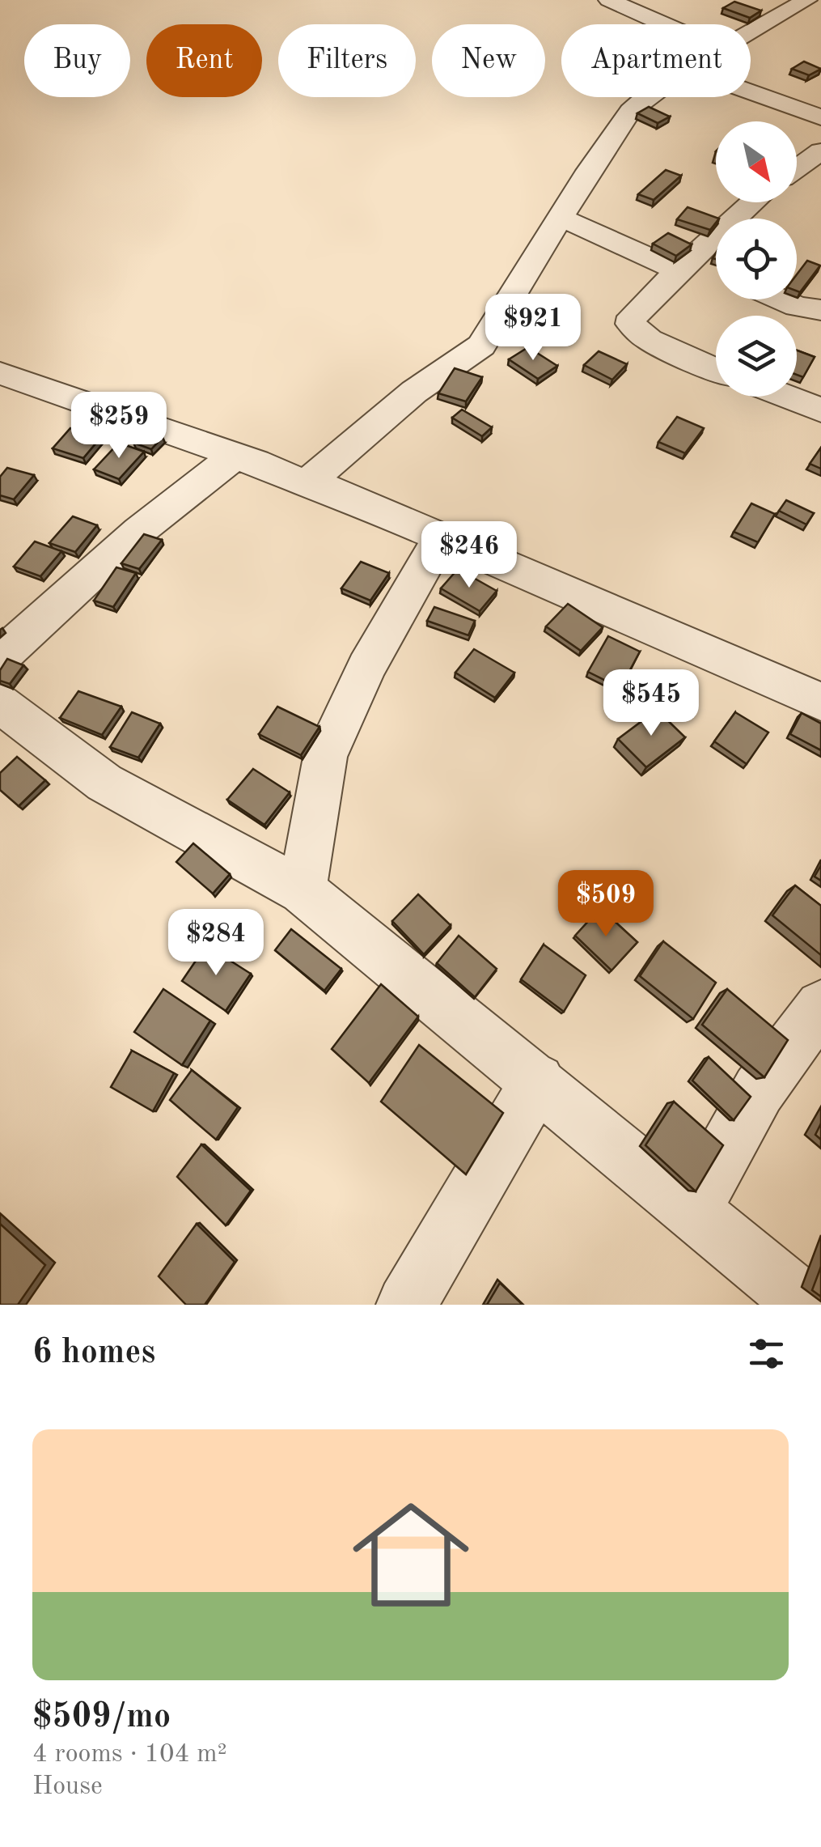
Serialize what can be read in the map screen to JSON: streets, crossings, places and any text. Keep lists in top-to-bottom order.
{
  "north": "bottom right",
  "page": {
    "chip": [
      "Buy",
      "Rent",
      "Filters",
      "New",
      "Apartment"
    ],
    "price": [
      "$921",
      "$259",
      "$246",
      "$545",
      "$509",
      "$284"
    ],
    "heading": "6 homes",
    "list": [
      {
        "name": "$509/mo",
        "note": "4 rooms · 104 m² · House"
      }
    ]
  }
}
